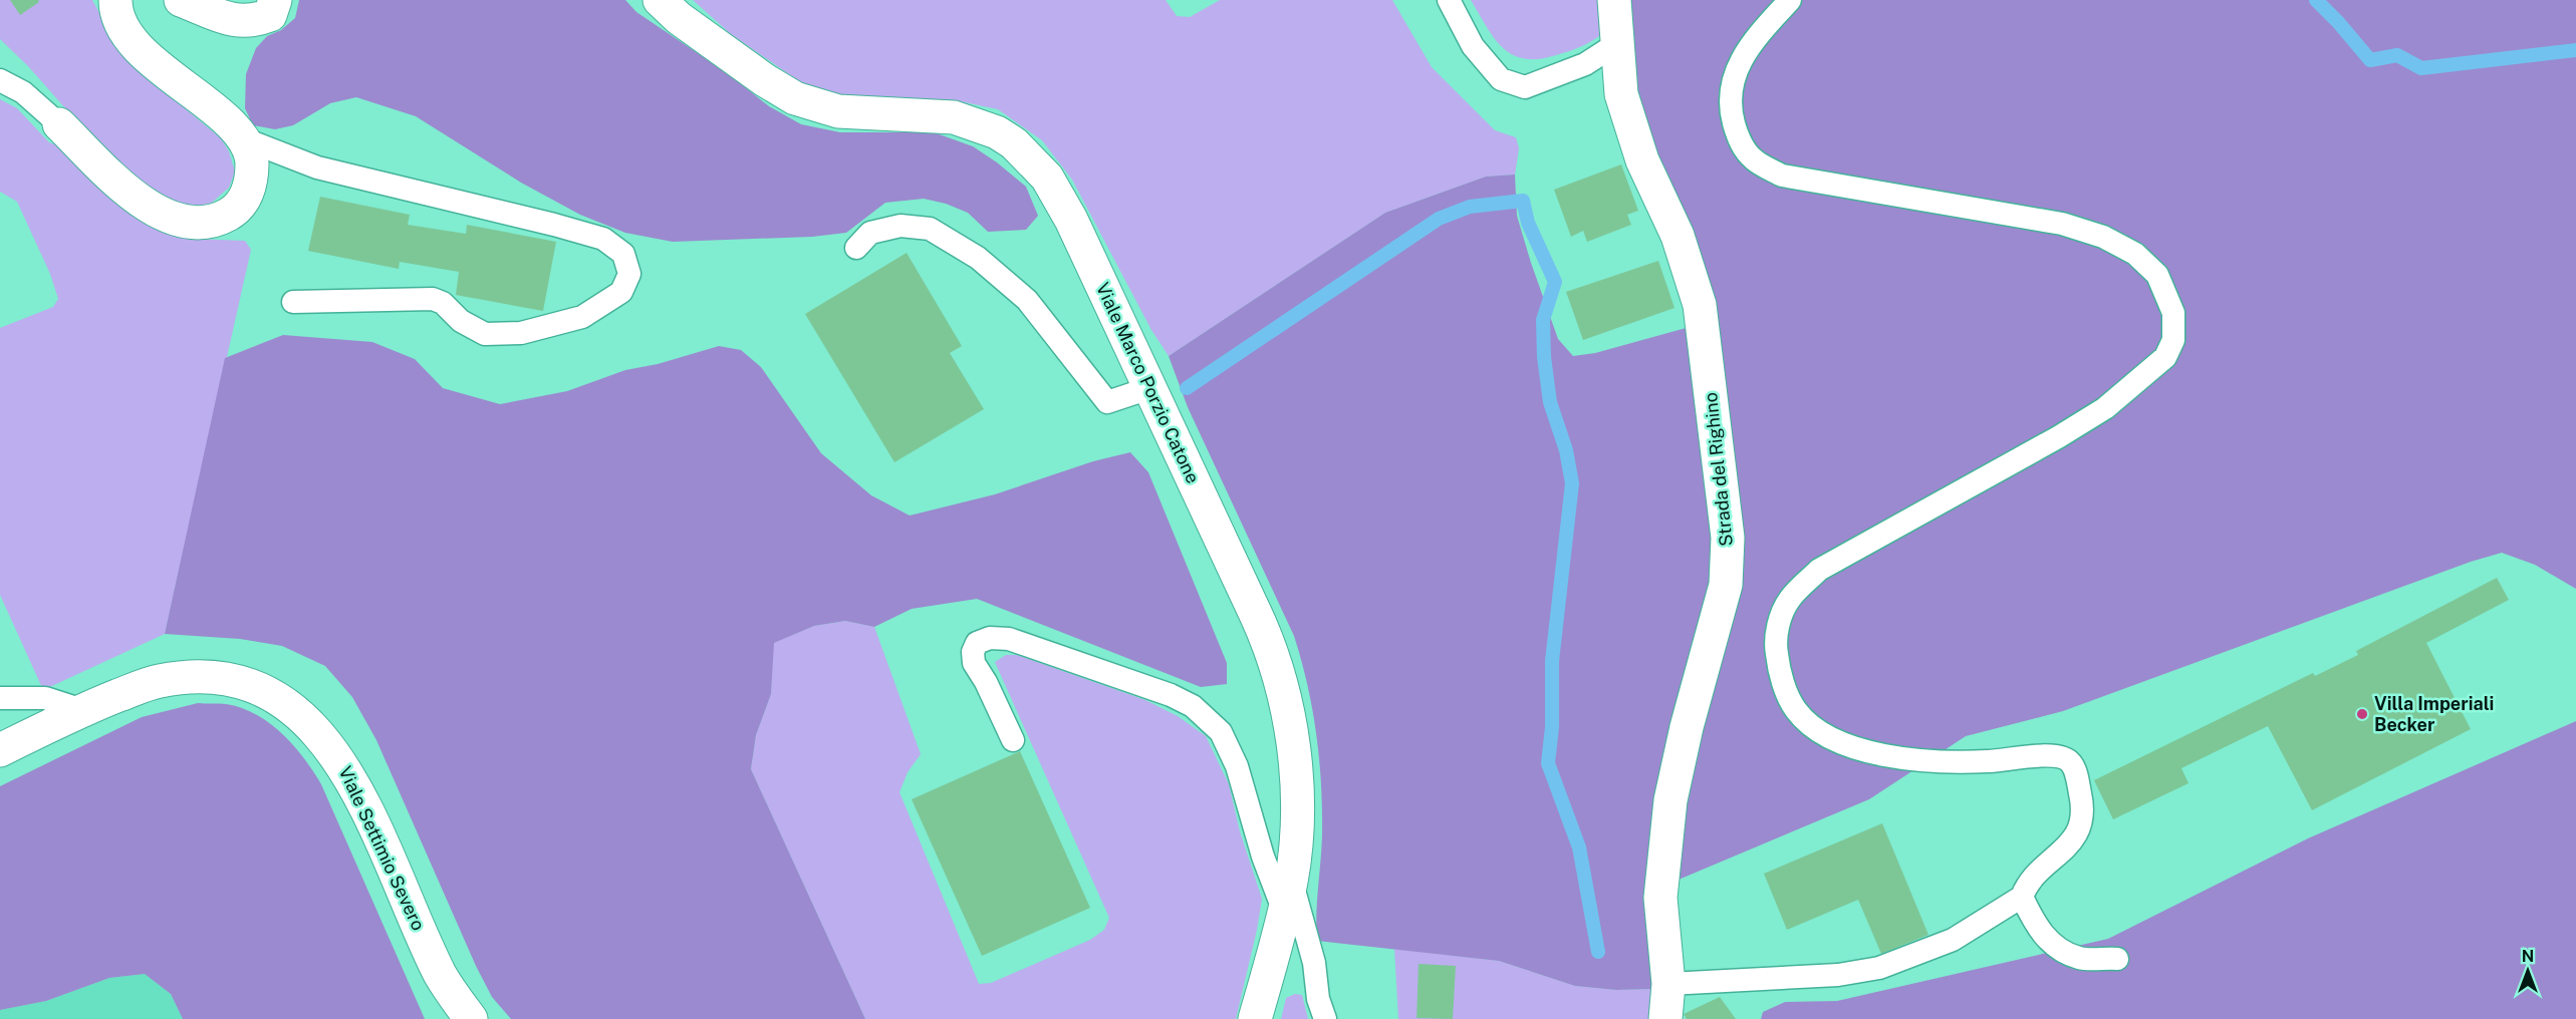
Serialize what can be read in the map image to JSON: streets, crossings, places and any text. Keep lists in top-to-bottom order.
{
  "streets": {
    "street": ["Viale Marco Porzio Catone", "Strada del Righino", "Viale Settimio Severo"]
  },
  "places": ["Villa Imperiali Becker"],
  "north": "top"
}
